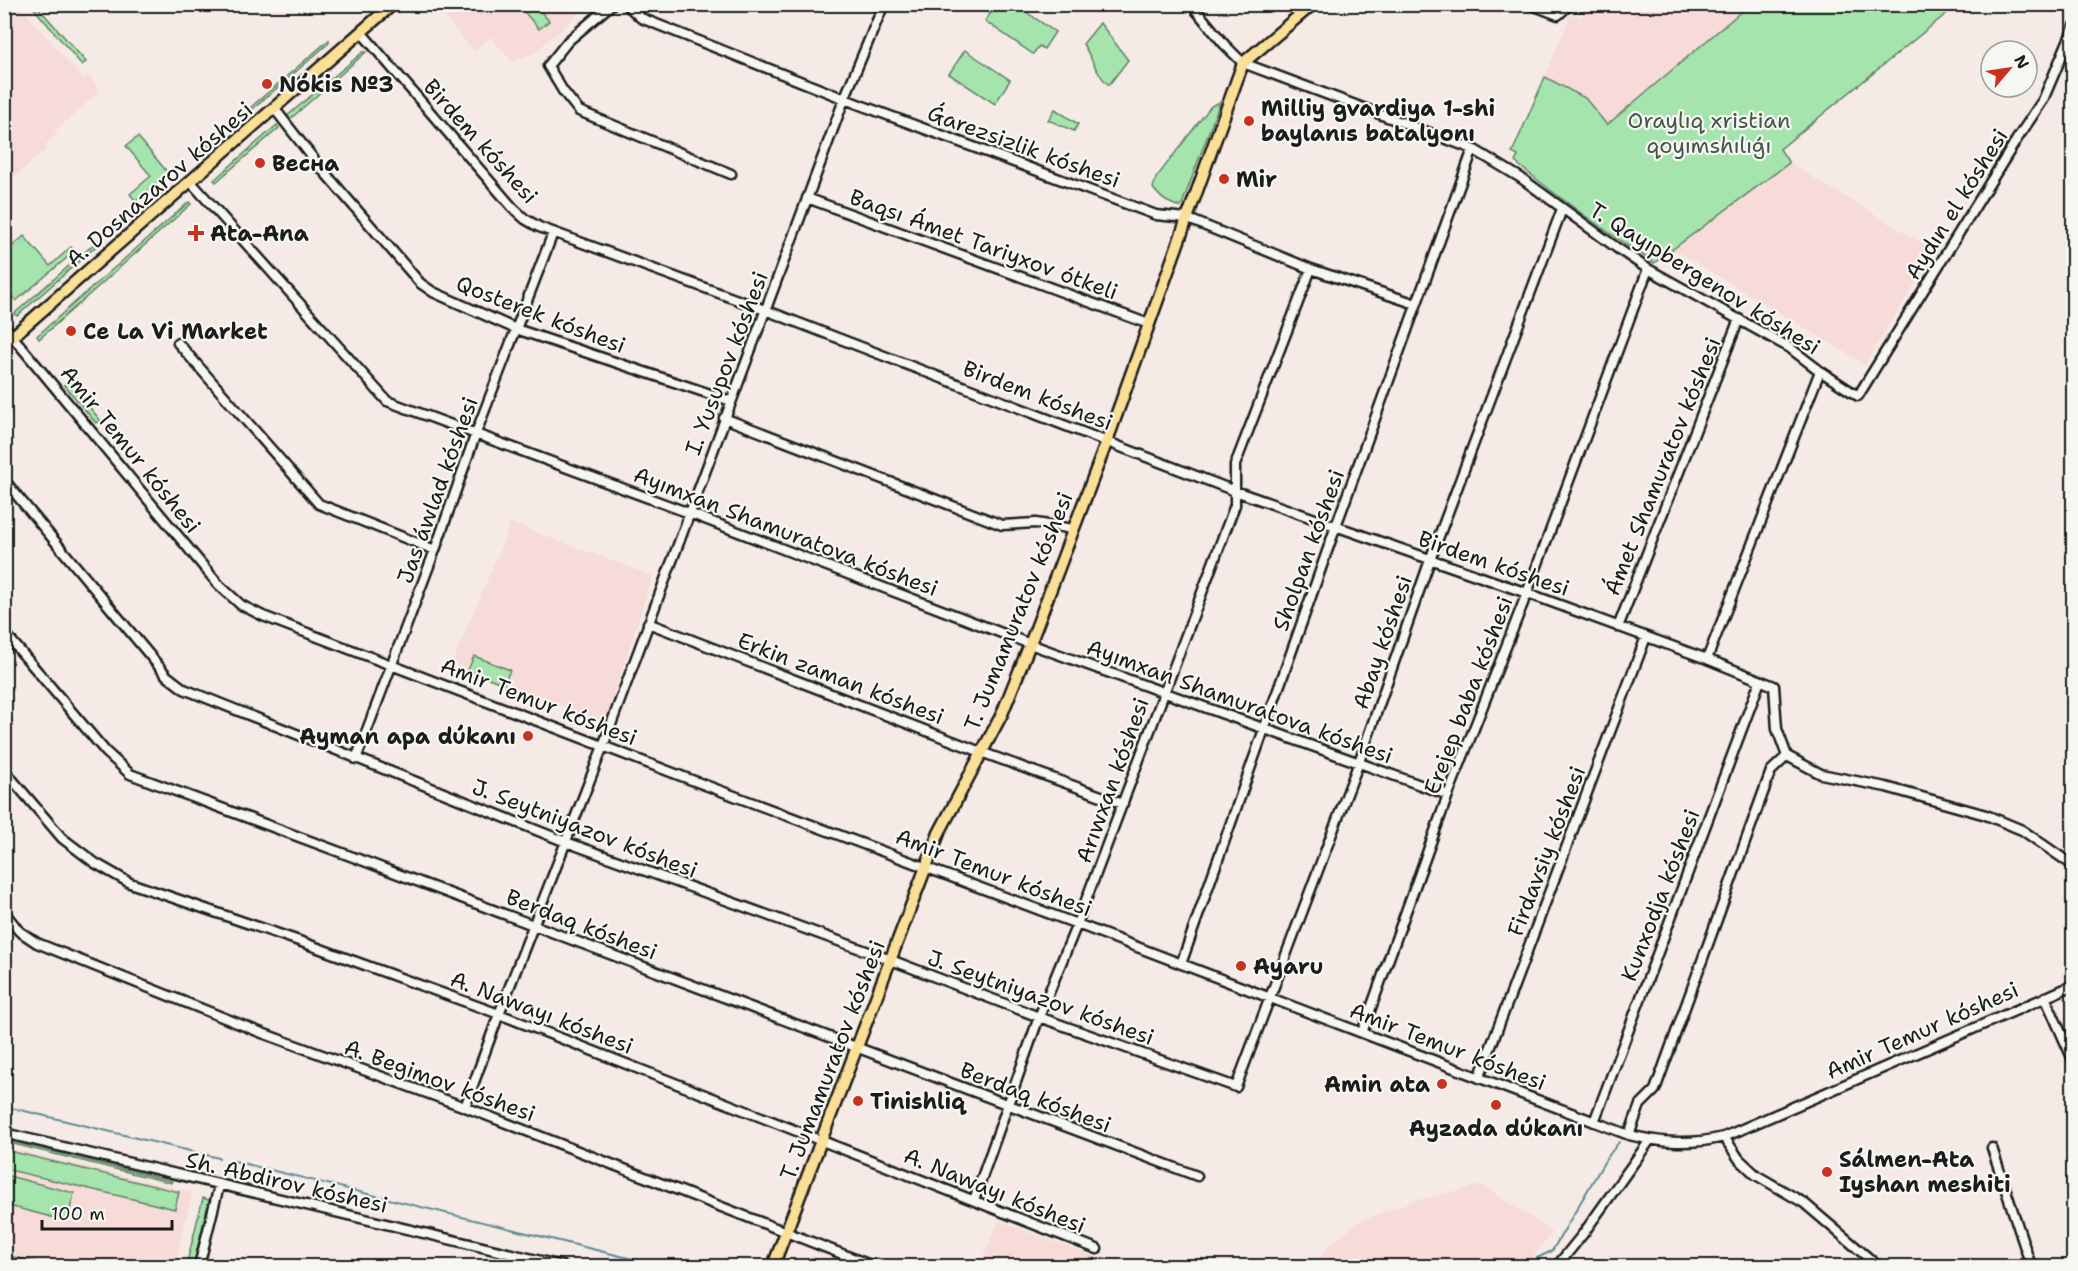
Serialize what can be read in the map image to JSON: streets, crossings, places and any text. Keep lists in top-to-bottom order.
{
  "streets": {
    "main road": ["A. Dosnazarov kóshesi", "Amir Temur kóshesi", "T. Jumamuratov kóshesi"],
    "street": [
      "Birdem kóshesi",
      "Ǵarezsizlik kóshesi",
      "Aydın el kóshesi",
      "Baqsı Ámet Tariyxov ótkeli",
      "T. Qayıpbergenov kóshesi",
      "Qosterek kóshesi",
      "I. Yusupov kóshesi",
      "Ámet Shamuratov kóshesi",
      "Jas áwlad kóshesi",
      "Ayımxan Shamuratova kóshesi",
      "Sholpan kóshesi",
      "Abay kóshesi",
      "Erkin zaman kóshesi",
      "Erejep baba kóshesi",
      "Arıwxan kóshesi",
      "J. Seytniyazov kóshesi",
      "Firdavsiy kóshesi",
      "Kunxodja kóshesi",
      "Berdaq kóshesi",
      "A. Nawayı kóshesi",
      "A. Begimov kóshesi",
      "Sh. Abdirov kóshesi"
    ]
  },
  "crossings": [
    ["Birdem kóshesi", "A. Dosnazarov kóshesi"],
    ["Birdem kóshesi", "I. Yusupov kóshesi"],
    ["Birdem kóshesi", "Ámet Shamuratov kóshesi"],
    ["Birdem kóshesi", "Jas áwlad kóshesi"],
    ["Birdem kóshesi", "Sholpan kóshesi"],
    ["Birdem kóshesi", "T. Jumamuratov kóshesi"],
    ["Birdem kóshesi", "Abay kóshesi"],
    ["Birdem kóshesi", "Erejep baba kóshesi"],
    ["Birdem kóshesi", "Arıwxan kóshesi"],
    ["Birdem kóshesi", "Firdavsiy kóshesi"],
    ["Birdem kóshesi", "Kunxodja kóshesi"],
    ["Ǵarezsizlik kóshesi", "I. Yusupov kóshesi"],
    ["Ǵarezsizlik kóshesi", "Sholpan kóshesi"],
    ["Ǵarezsizlik kóshesi", "T. Jumamuratov kóshesi"],
    ["Ǵarezsizlik kóshesi", "Arıwxan kóshesi"],
    ["A. Dosnazarov kóshesi", "Qosterek kóshesi"],
    ["A. Dosnazarov kóshesi", "Amir Temur kóshesi"],
    ["A. Dosnazarov kóshesi", "Ayımxan Shamuratova kóshesi"],
    ["Aydın el kóshesi", "T. Qayıpbergenov kóshesi"],
    ["Baqsı Ámet Tariyxov ótkeli", "I. Yusupov kóshesi"],
    ["Baqsı Ámet Tariyxov ótkeli", "T. Jumamuratov kóshesi"],
    ["T. Qayıpbergenov kóshesi", "Ámet Shamuratov kóshesi"],
    ["T. Qayıpbergenov kóshesi", "Sholpan kóshesi"],
    ["T. Qayıpbergenov kóshesi", "T. Jumamuratov kóshesi"],
    ["T. Qayıpbergenov kóshesi", "Abay kóshesi"],
    ["T. Qayıpbergenov kóshesi", "Erejep baba kóshesi"],
    ["Qosterek kóshesi", "I. Yusupov kóshesi"],
    ["Qosterek kóshesi", "Jas áwlad kóshesi"],
    ["I. Yusupov kóshesi", "Amir Temur kóshesi"],
    ["I. Yusupov kóshesi", "Ayımxan Shamuratova kóshesi"],
    ["I. Yusupov kóshesi", "Erkin zaman kóshesi"],
    ["I. Yusupov kóshesi", "J. Seytniyazov kóshesi"],
    ["I. Yusupov kóshesi", "Berdaq kóshesi"],
    ["I. Yusupov kóshesi", "A. Nawayı kóshesi"],
    ["I. Yusupov kóshesi", "A. Begimov kóshesi"],
    ["Amir Temur kóshesi", "Jas áwlad kóshesi"],
    ["Amir Temur kóshesi", "Sholpan kóshesi"],
    ["Amir Temur kóshesi", "T. Jumamuratov kóshesi"],
    ["Amir Temur kóshesi", "Abay kóshesi"],
    ["Amir Temur kóshesi", "Erejep baba kóshesi"],
    ["Amir Temur kóshesi", "Arıwxan kóshesi"],
    ["Amir Temur kóshesi", "Firdavsiy kóshesi"],
    ["Amir Temur kóshesi", "Kunxodja kóshesi"],
    ["Jas áwlad kóshesi", "Ayımxan Shamuratova kóshesi"],
    ["Jas áwlad kóshesi", "J. Seytniyazov kóshesi"],
    ["Ayımxan Shamuratova kóshesi", "Sholpan kóshesi"],
    ["Ayımxan Shamuratova kóshesi", "T. Jumamuratov kóshesi"],
    ["Ayımxan Shamuratova kóshesi", "Abay kóshesi"],
    ["Ayımxan Shamuratova kóshesi", "Erejep baba kóshesi"],
    ["Ayımxan Shamuratova kóshesi", "Arıwxan kóshesi"],
    ["T. Jumamuratov kóshesi", "Erkin zaman kóshesi"],
    ["T. Jumamuratov kóshesi", "J. Seytniyazov kóshesi"],
    ["T. Jumamuratov kóshesi", "Berdaq kóshesi"],
    ["T. Jumamuratov kóshesi", "A. Nawayı kóshesi"],
    ["T. Jumamuratov kóshesi", "A. Begimov kóshesi"],
    ["Abay kóshesi", "J. Seytniyazov kóshesi"],
    ["Erkin zaman kóshesi", "Arıwxan kóshesi"],
    ["Arıwxan kóshesi", "J. Seytniyazov kóshesi"],
    ["Arıwxan kóshesi", "Berdaq kóshesi"],
    ["Arıwxan kóshesi", "A. Nawayı kóshesi"]
  ],
  "parks": ["Oraylıq xristian qoyımshılıǵı"],
  "places": {
    "other": [
      "Nókis №3",
      "Milliy gvardiya 1-shi baylanıs batalyonı",
      "Весна",
      "Mir",
      "Ce La Vi Market",
      "Ayman apa dúkanı",
      "Ayaru",
      "Amin ata",
      "Tinishliq",
      "Ayzada dúkanı",
      "Sálmen-Ata Iyshan meshiti"
    ],
    "health": ["Ata-Ana"]
  },
  "scale_bar": "100 m",
  "north": "top right"
}
